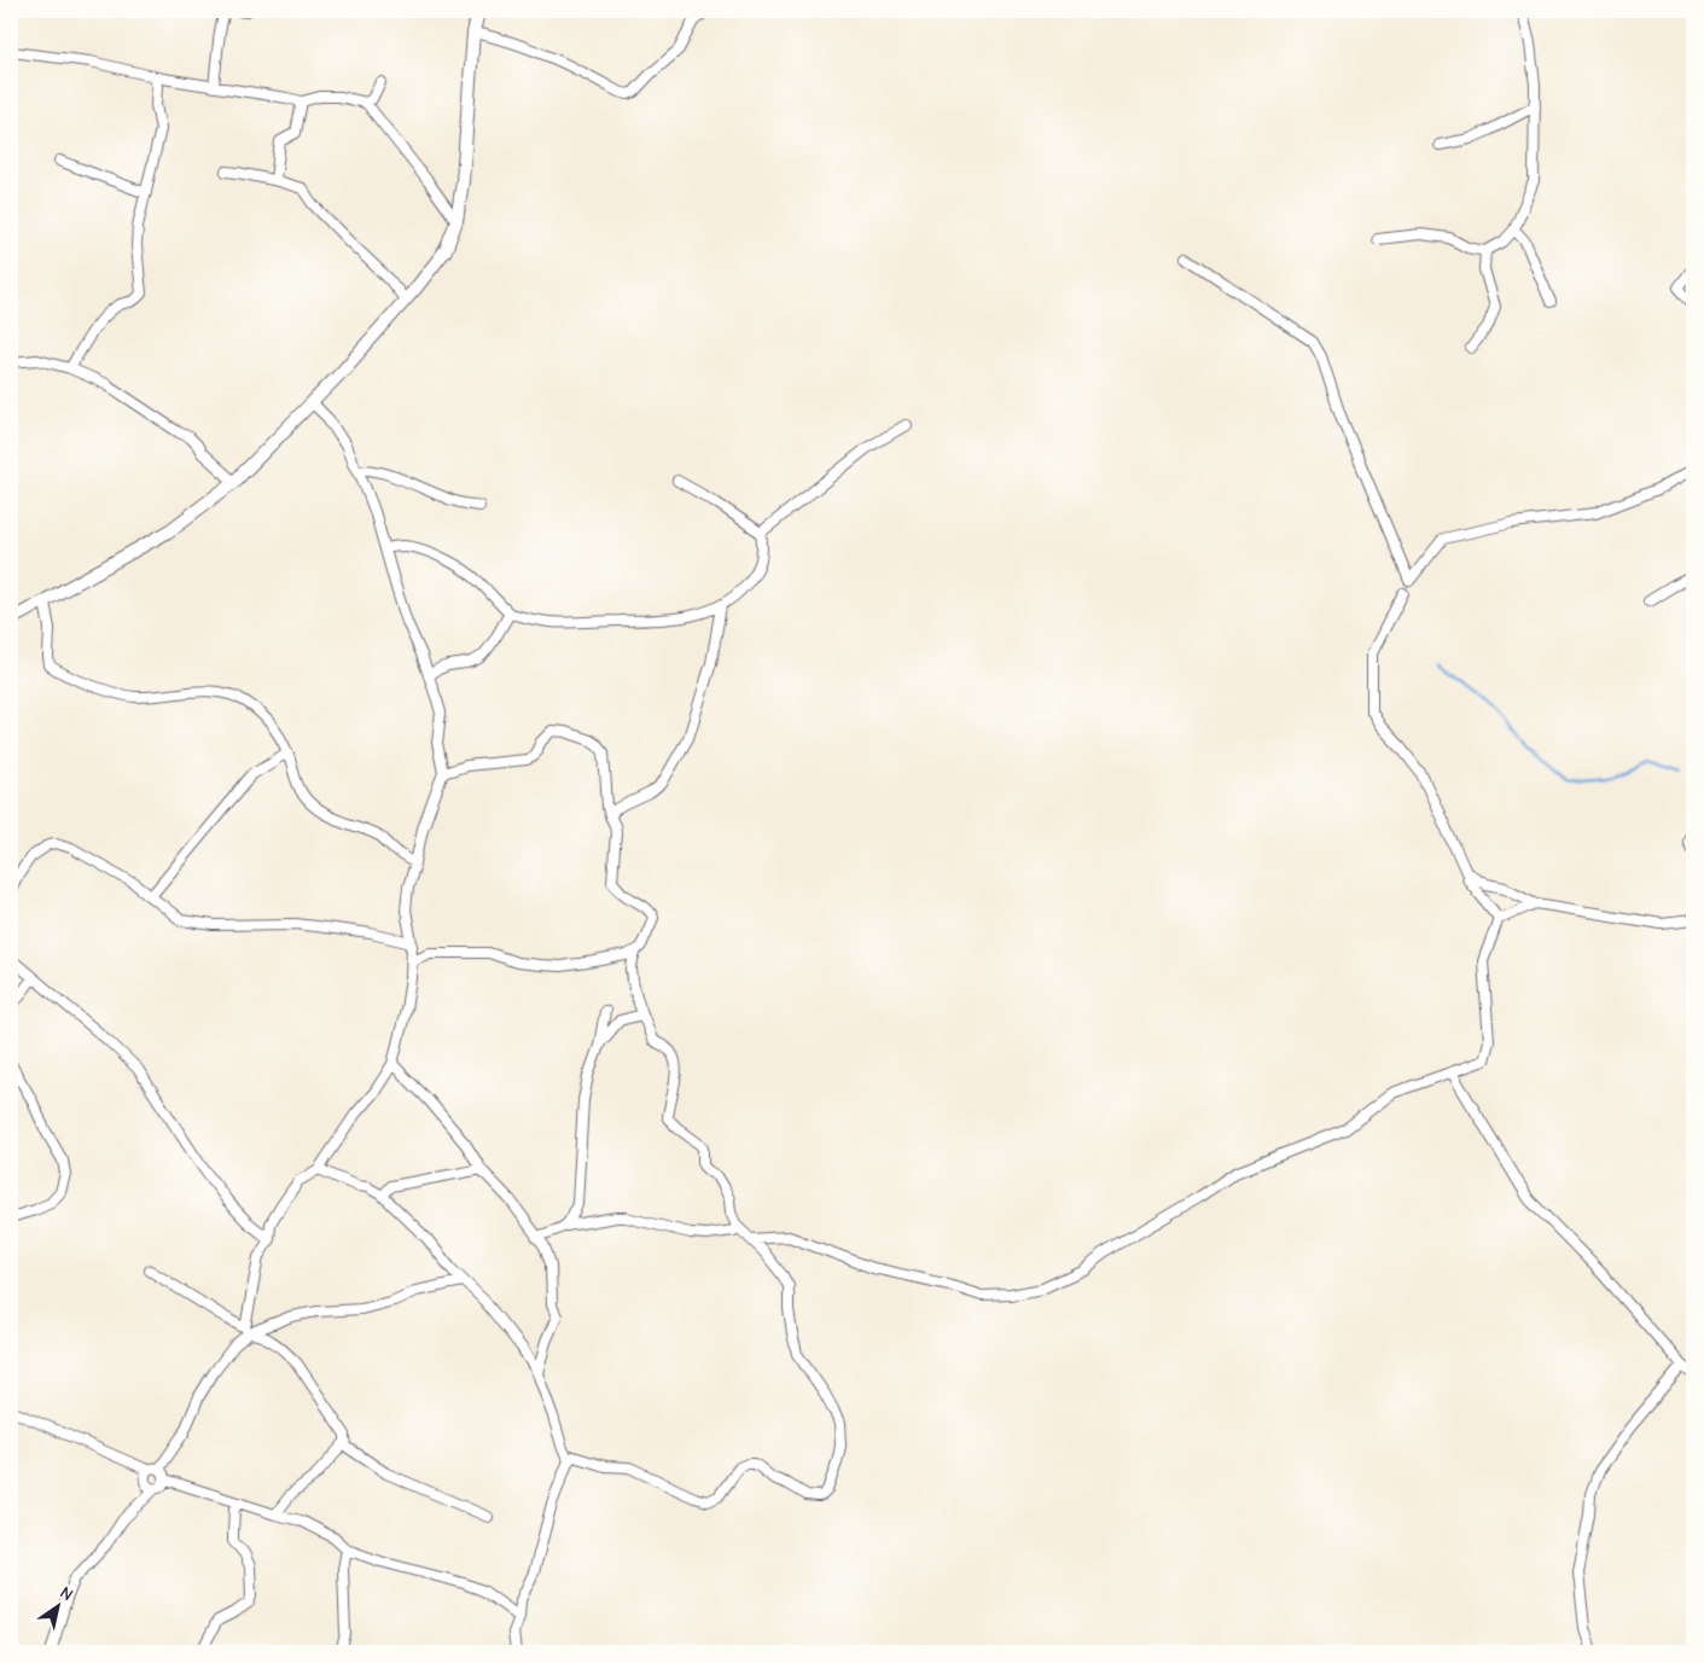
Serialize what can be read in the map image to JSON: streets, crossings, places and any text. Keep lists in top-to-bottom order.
{
  "north": "top right"
}
